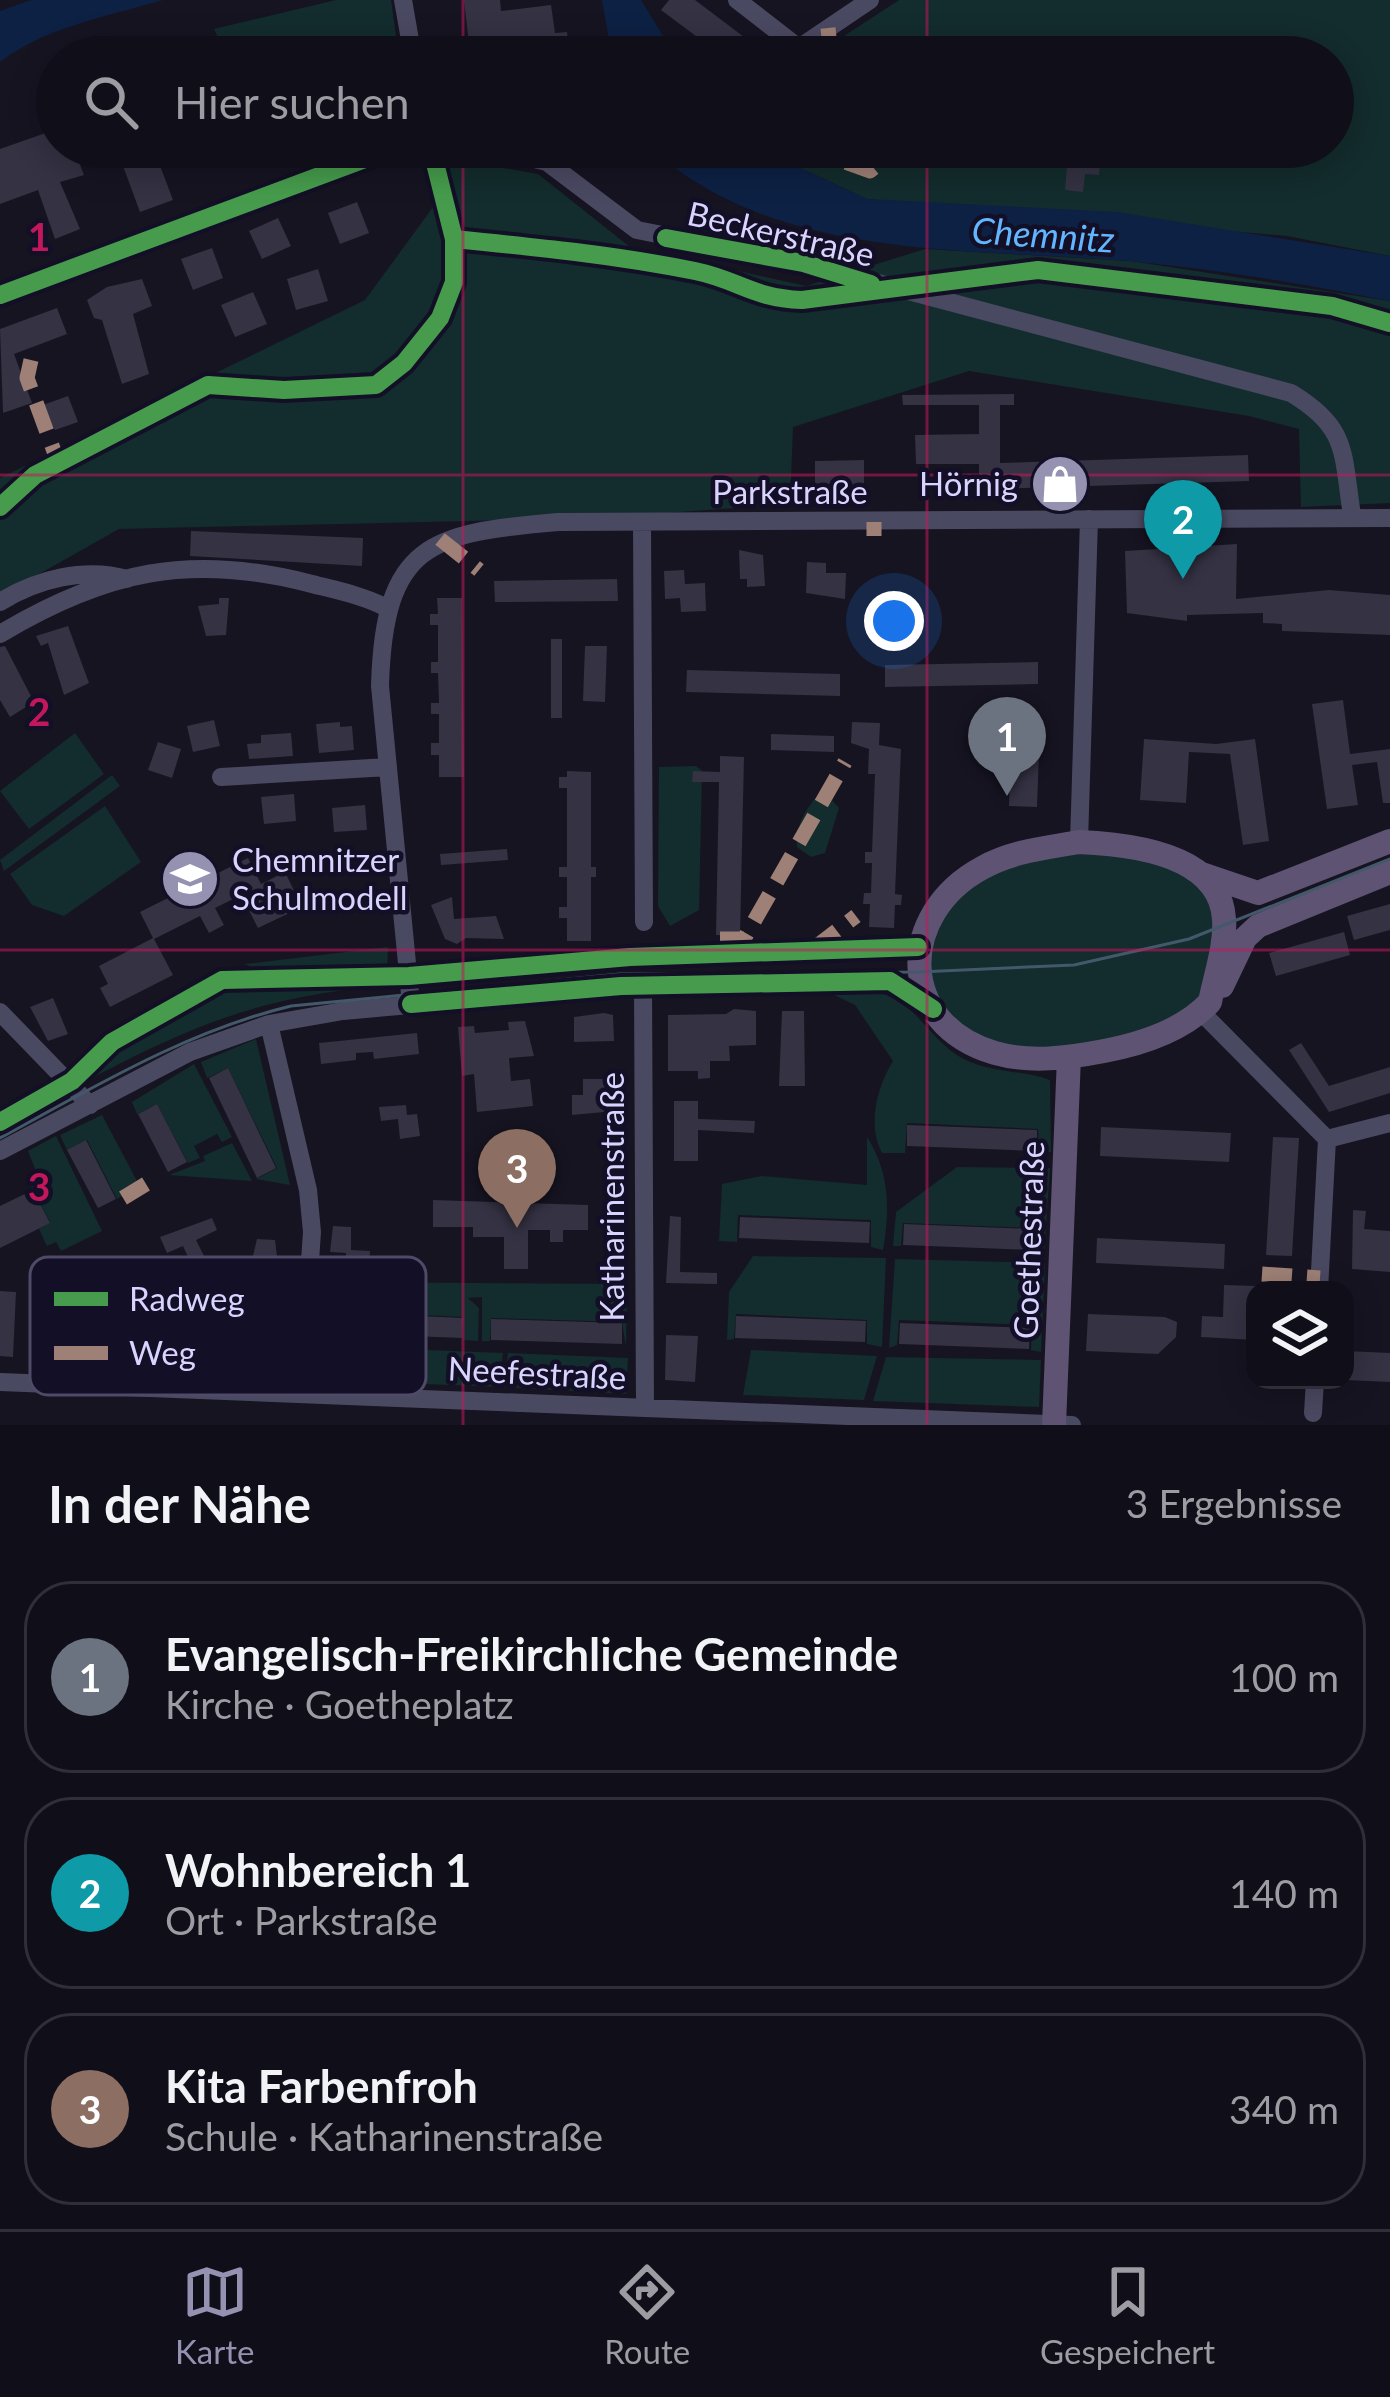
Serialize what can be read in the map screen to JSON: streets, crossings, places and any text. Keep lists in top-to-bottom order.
{
  "streets": {
    "main road": ["Goethestraße"],
    "street": [
      "Beckerstraße",
      "Parkstraße",
      "Katharinenstraße",
      "Neefestraße"
    ]
  },
  "crossings": [
    ["Beckerstraße", "Parkstraße"],
    ["Katharinenstraße", "Neefestraße"],
    ["Goethestraße", "Neefestraße"]
  ],
  "water": ["Chemnitz"],
  "places": {
    "shop": ["Hörnig"],
    "school or university": ["Chemnitzer Schulmodell"]
  },
  "legend": ["Radweg", "Weg"],
  "page": {
    "search": "Hier suchen",
    "pins": ["2", "1", "3"],
    "heading": ["In der Nähe", "3 Ergebnisse"],
    "list": [
      {
        "mark": "1",
        "name": "Evangelisch-Freikirchliche Gemeinde",
        "note": "Kirche · Goetheplatz",
        "value": "100 m"
      },
      {
        "mark": "2",
        "name": "Wohnbereich 1",
        "note": "Ort · Parkstraße",
        "value": "140 m"
      },
      {
        "mark": "3",
        "name": "Kita Farbenfroh",
        "note": "Schule · Katharinenstraße",
        "value": "340 m"
      }
    ],
    "nav": ["Karte", "Route", "Gespeichert"]
  },
  "grid": {
    "rows": ["1", "2", "3"]
  }
}
